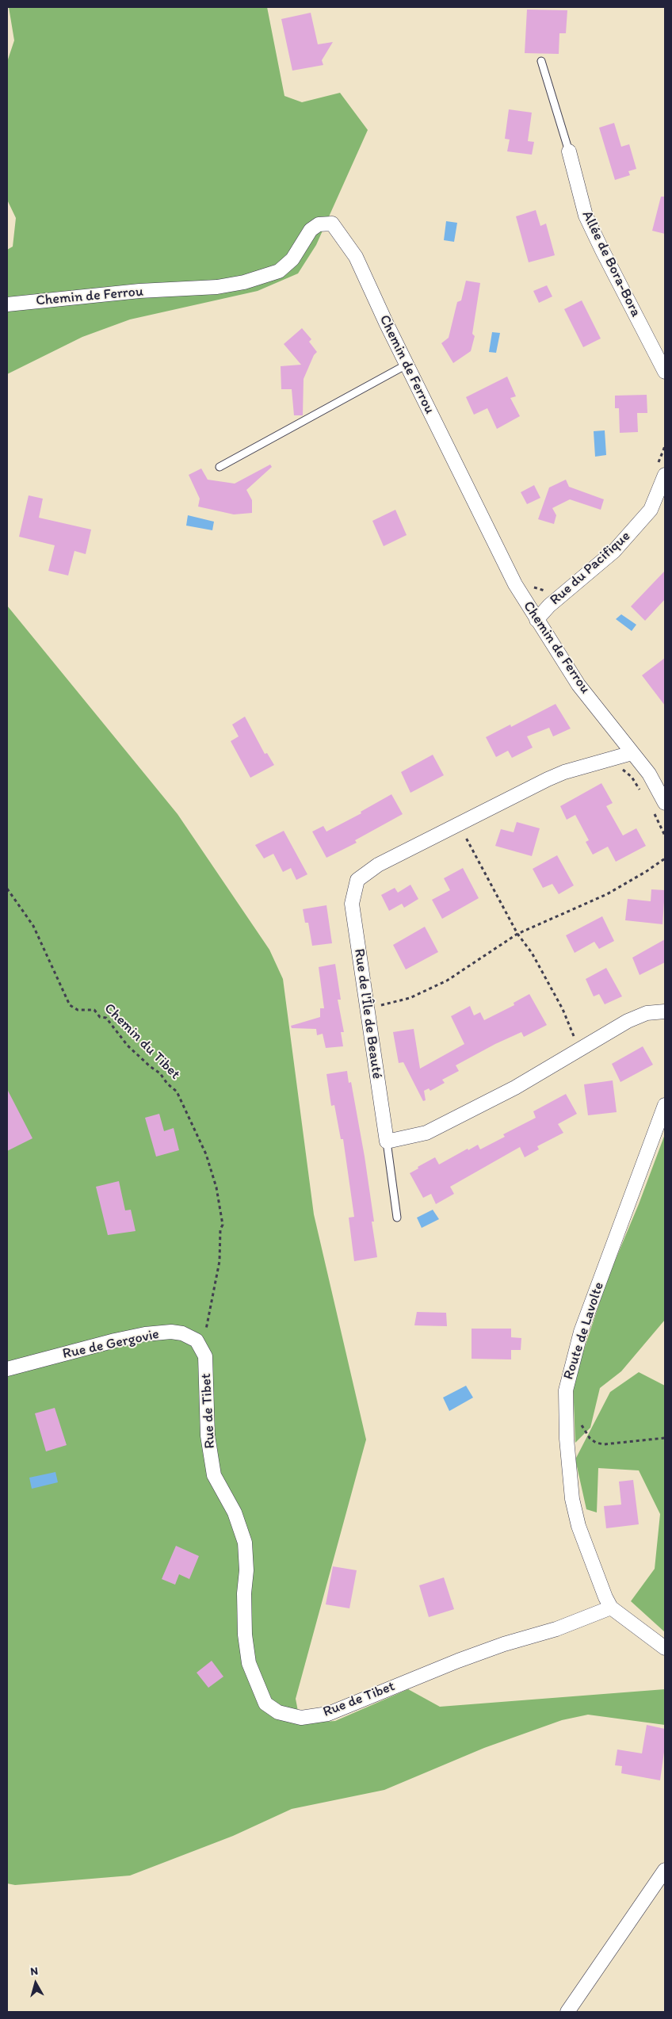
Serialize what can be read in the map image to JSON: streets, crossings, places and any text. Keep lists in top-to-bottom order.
{
  "streets": {
    "street": [
      "Allée de Bora-Bora",
      "Chemin de Ferrou",
      "Rue du Pacifique",
      "Rue de l'Île de Beauté",
      "Route de Lavolte",
      "Rue de Gergovie",
      "Rue de Tibet"
    ],
    "path": ["Chemin du Tibet"]
  },
  "crossings": [
    ["Chemin de Ferrou", "Rue du Pacifique"],
    ["Chemin de Ferrou", "Rue de l'Île de Beauté"],
    ["Route de Lavolte", "Rue de Tibet"],
    ["Rue de Gergovie", "Rue de Tibet"]
  ],
  "north": "top"
}
